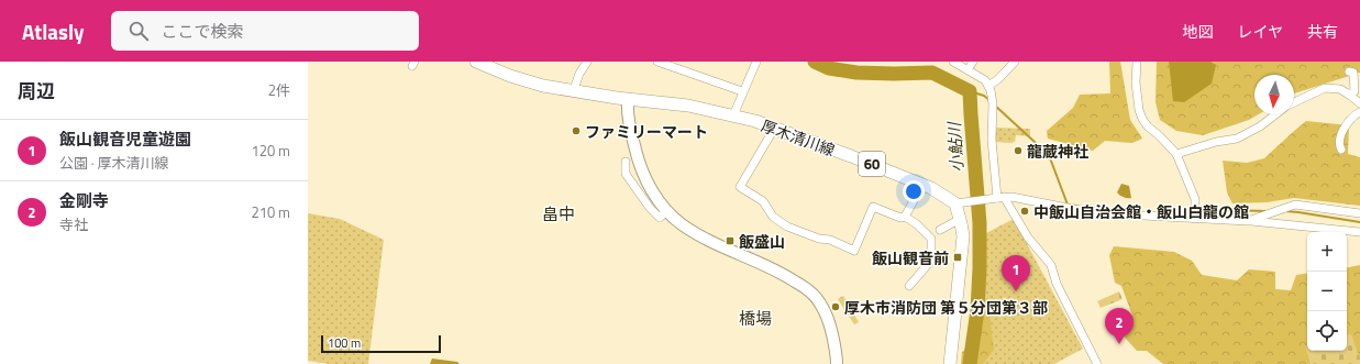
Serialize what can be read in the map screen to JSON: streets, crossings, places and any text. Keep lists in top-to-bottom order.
{
  "streets": {
    "main road": ["厚木清川線", "60"]
  },
  "districts": ["畠中", "橋場"],
  "water": ["小鮎川"],
  "places": {
    "other": [
      "ファミリーマート",
      "龍蔵神社",
      "中飯山自治会館・飯山白龍の館",
      "厚木市消防団 第５分団第３部"
    ],
    "transit": ["飯盛山", "飯山観音前"]
  },
  "scale_bar": "100 m",
  "north": "bottom",
  "page": {
    "header": "Atlasly",
    "search": "ここで検索",
    "nav": ["地図", "レイヤ", "共有"],
    "heading": ["周辺", "2件"],
    "list": [
      {
        "mark": "1",
        "name": "飯山観音児童遊園",
        "note": "公園 · 厚木清川線",
        "value": "120 m"
      },
      {
        "mark": "2",
        "name": "金剛寺",
        "note": "寺社",
        "value": "210 m"
      }
    ],
    "map_buttons": ["+", "−"],
    "pins": ["1", "2"],
    "scale": "100 m"
  }
}
